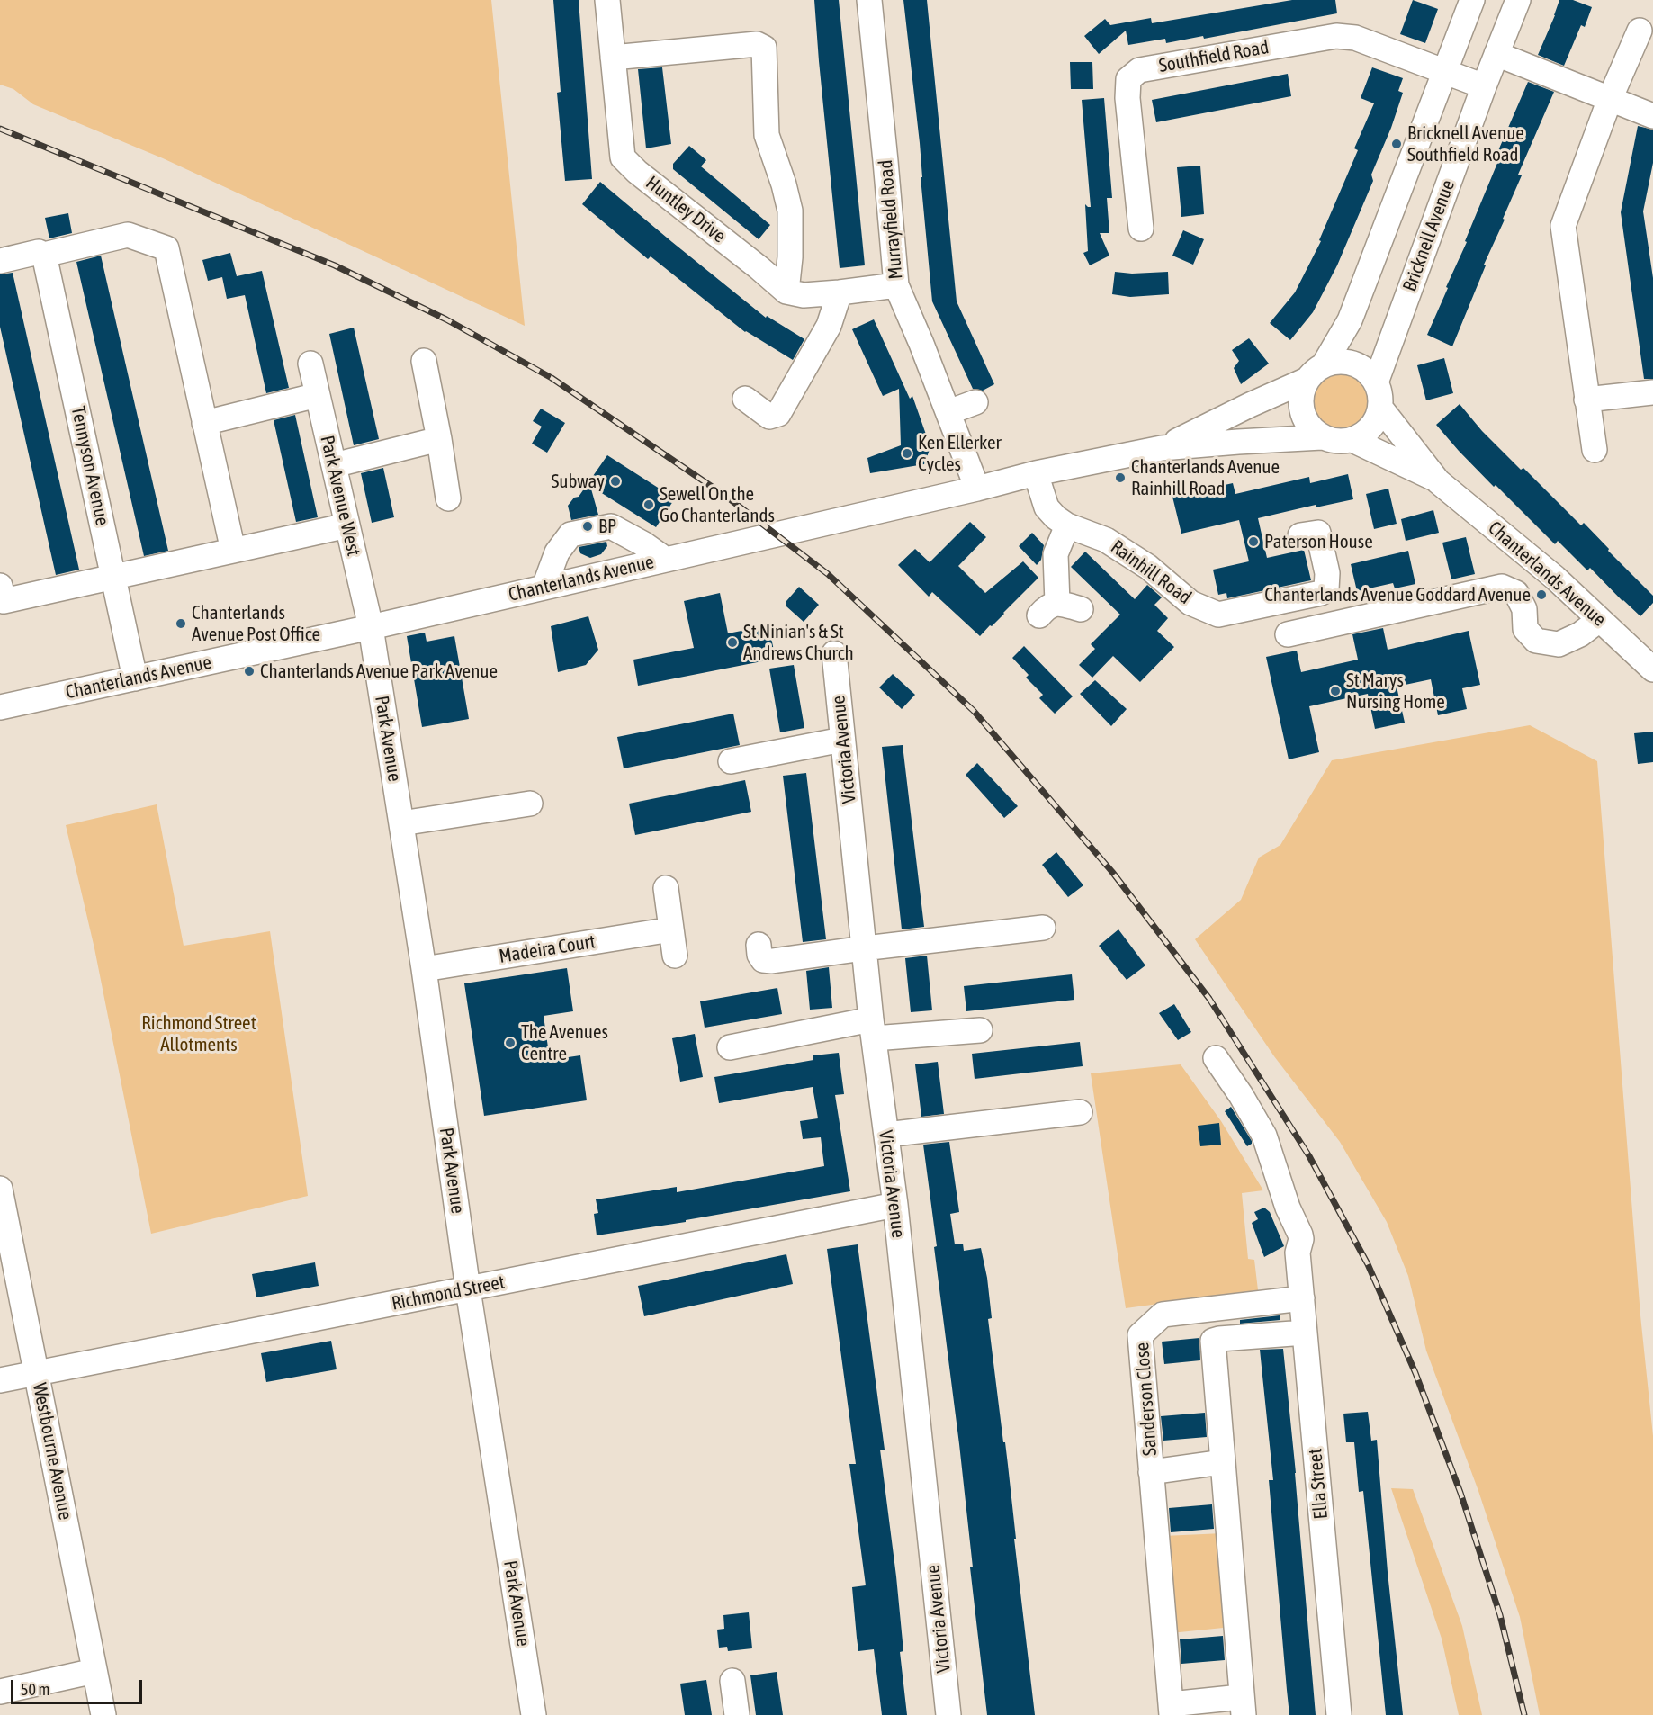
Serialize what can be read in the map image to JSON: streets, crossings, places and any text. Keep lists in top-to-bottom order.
{
  "streets": {
    "street": [
      "Southfield Road",
      "Huntley Drive",
      "Murrayfield Road",
      "Bricknell Avenue",
      "Tennyson Avenue",
      "Park Avenue West",
      "Rainhill Road",
      "Chanterlands Avenue",
      "Park Avenue",
      "Victoria Avenue",
      "Madeira Court",
      "Richmond Street",
      "Sanderson Close",
      "Westbourne Avenue",
      "Ella Street"
    ]
  },
  "crossings": [
    ["Southfield Road", "Bricknell Avenue"],
    ["Murrayfield Road", "Chanterlands Avenue"],
    ["Bricknell Avenue", "Chanterlands Avenue"],
    ["Tennyson Avenue", "Chanterlands Avenue"],
    ["Park Avenue West", "Chanterlands Avenue"],
    ["Park Avenue West", "Park Avenue"],
    ["Rainhill Road", "Chanterlands Avenue"],
    ["Chanterlands Avenue", "Park Avenue"],
    ["Park Avenue", "Madeira Court"],
    ["Park Avenue", "Richmond Street"],
    ["Victoria Avenue", "Richmond Street"],
    ["Richmond Street", "Westbourne Avenue"],
    ["Sanderson Close", "Ella Street"]
  ],
  "parks": ["Richmond Street Allotments"],
  "places": [
    "Bricknell Avenue Southfield Road",
    "Ken Ellerker Cycles",
    "Chanterlands Avenue Rainhill Road",
    "Subway",
    "Sewell On the Go Chanterlands",
    "BP",
    "Paterson House",
    "Chanterlands Avenue Goddard Avenue",
    "Chanterlands Avenue Post Office",
    "St Ninian's & St Andrews Church",
    "Chanterlands Avenue Park Avenue",
    "St Marys Nursing Home",
    "The Avenues Centre"
  ],
  "scale_bar": "50 m"
}
